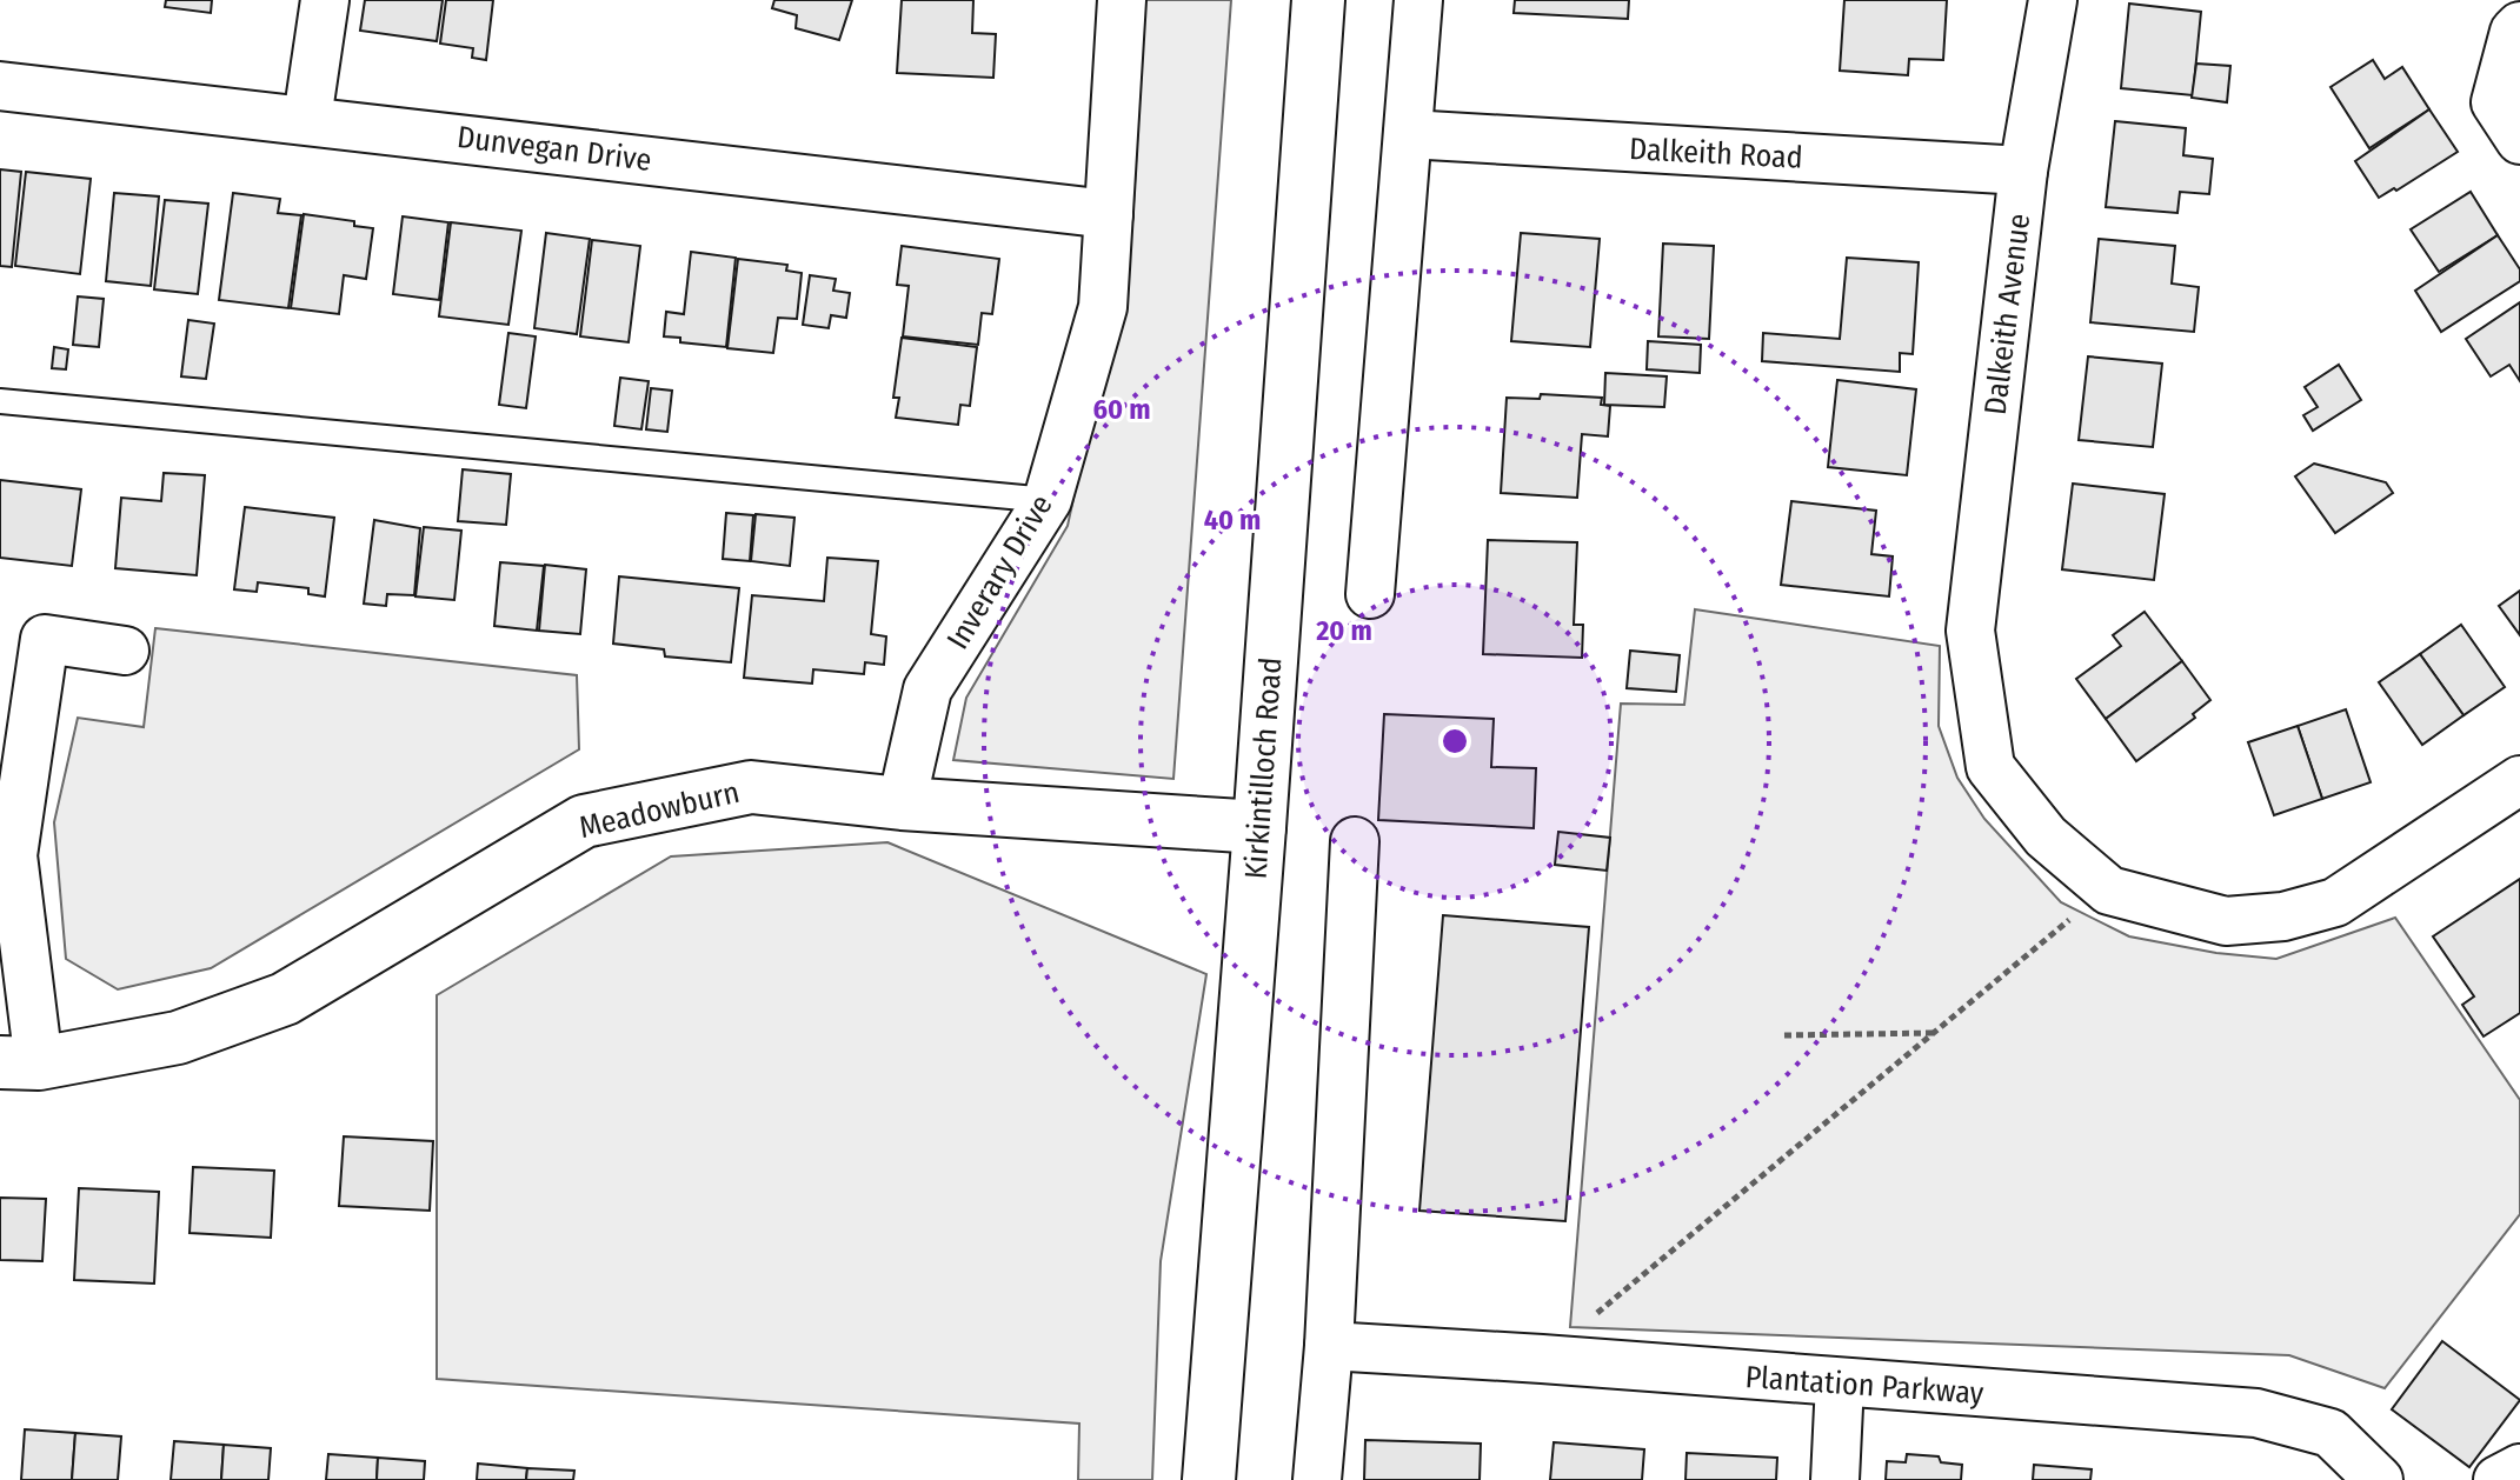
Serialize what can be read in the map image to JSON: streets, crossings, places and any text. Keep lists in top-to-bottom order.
{
  "streets": {
    "main road": ["Kirkintilloch Road", "Meadowburn"],
    "street": [
      "Dunvegan Drive",
      "Dalkeith Road",
      "Dalkeith Avenue",
      "Inverary Drive",
      "Plantation Parkway"
    ]
  },
  "crossings": [
    ["Dunvegan Drive", "Inverary Drive"],
    ["Dalkeith Road", "Dalkeith Avenue"],
    ["Inverary Drive", "Meadowburn"],
    ["Kirkintilloch Road", "Meadowburn"]
  ],
  "rings": ["60 m", "40 m", "20 m"]
}
